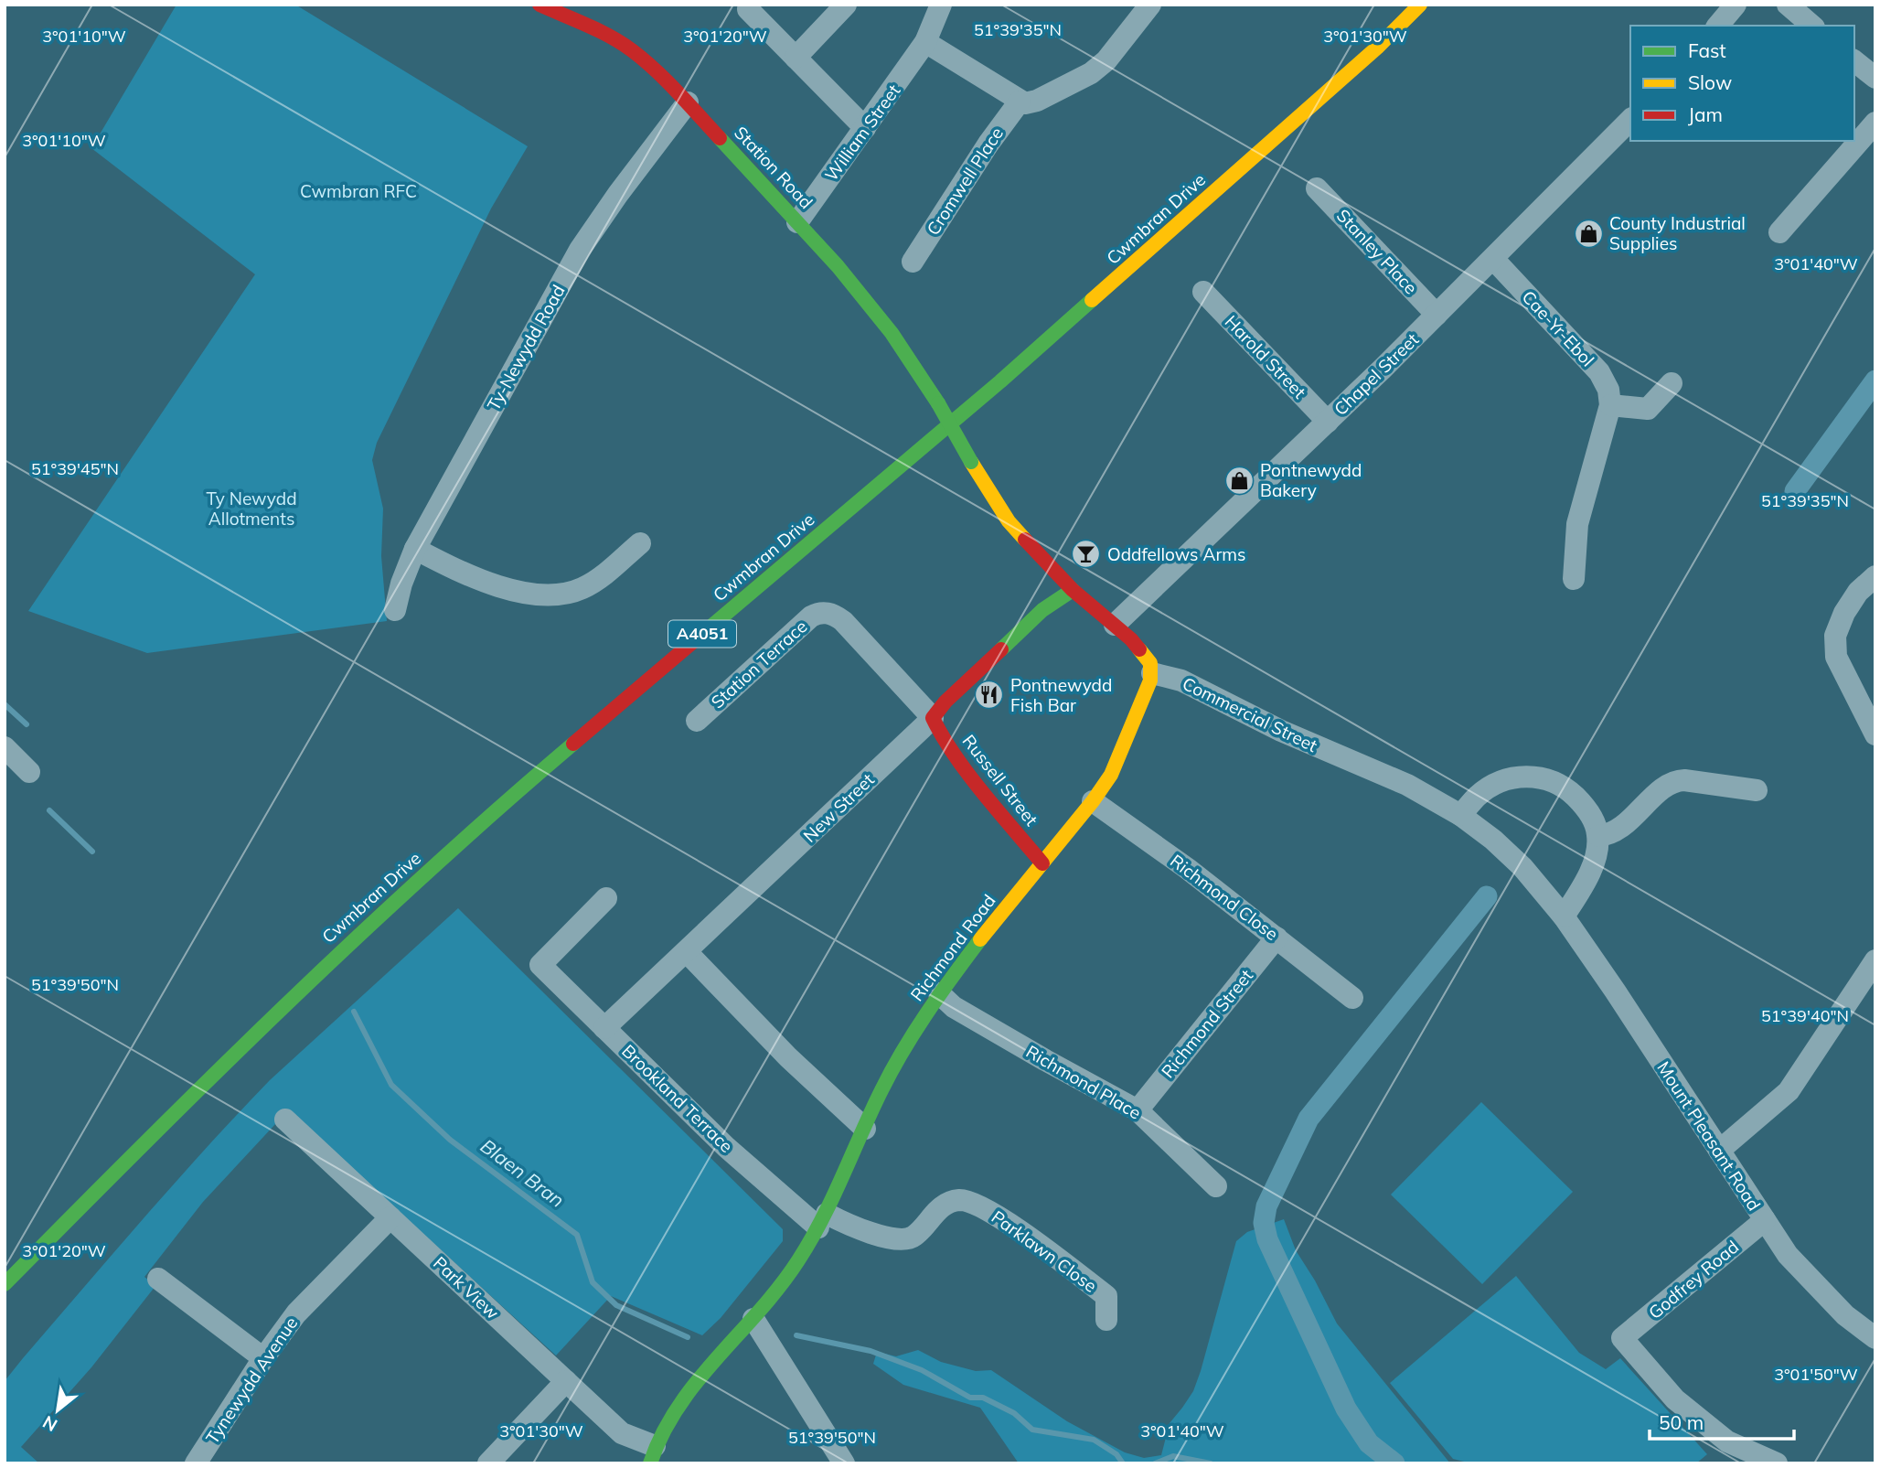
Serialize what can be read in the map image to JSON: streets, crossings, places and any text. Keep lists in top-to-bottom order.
{
  "streets": {
    "street": [
      "William Street",
      "Station Road",
      "Cromwell Place",
      "Cwmbran Drive",
      "Stanley Place",
      "Cae-Yr-Ebol",
      "Ty-Newydd Road",
      "Harold Street",
      "Chapel Street",
      "A4051",
      "Station Terrace",
      "Commercial Street",
      "Russell Street",
      "New Street",
      "Richmond Close",
      "Richmond Road",
      "Richmond Street",
      "Richmond Place",
      "Brookland Terrace",
      "Mount Pleasant Road",
      "Parklawn Close",
      "Godfrey Road",
      "Park View",
      "Tynewydd Avenue"
    ]
  },
  "crossings": [
    ["William Street", "Station Road"],
    ["Station Road", "Ty-Newydd Road"],
    ["Station Road", "New Street"],
    ["Stanley Place", "Chapel Street"],
    ["Cae-Yr-Ebol", "Chapel Street"],
    ["Harold Street", "Chapel Street"],
    ["Station Terrace", "Russell Street"],
    ["Station Terrace", "New Street"],
    ["Commercial Street", "Richmond Road"],
    ["Commercial Street", "Mount Pleasant Road"],
    ["Russell Street", "New Street"],
    ["Russell Street", "Richmond Road"],
    ["New Street", "Brookland Terrace"],
    ["Richmond Close", "Richmond Road"],
    ["Richmond Close", "Richmond Street"],
    ["Richmond Road", "Richmond Place"],
    ["Richmond Road", "Brookland Terrace"],
    ["Richmond Road", "Parklawn Close"],
    ["Richmond Road", "Park View"],
    ["Richmond Street", "Richmond Place"],
    ["Brookland Terrace", "Parklawn Close"],
    ["Mount Pleasant Road", "Godfrey Road"],
    ["Park View", "Tynewydd Avenue"]
  ],
  "water": ["Blaen Bran"],
  "parks": ["Cwmbran RFC", "Ty Newydd Allotments"],
  "places": {
    "shop": ["County Industrial Supplies", "Pontnewydd Bakery"],
    "bar": ["Oddfellows Arms"],
    "restaurant": ["Pontnewydd Fish Bar"]
  },
  "legend": ["Fast", "Slow", "Jam"],
  "scale_bar": "50 m",
  "north": "bottom left",
  "coordinates": [
    "51°39'35\"N",
    "3°01'10\"W",
    "3°01'20\"W",
    "3°01'30\"W",
    "3°01'40\"W",
    "51°39'45\"N",
    "51°39'50\"N",
    "51°39'40\"N",
    "3°01'50\"W"
  ]
}
